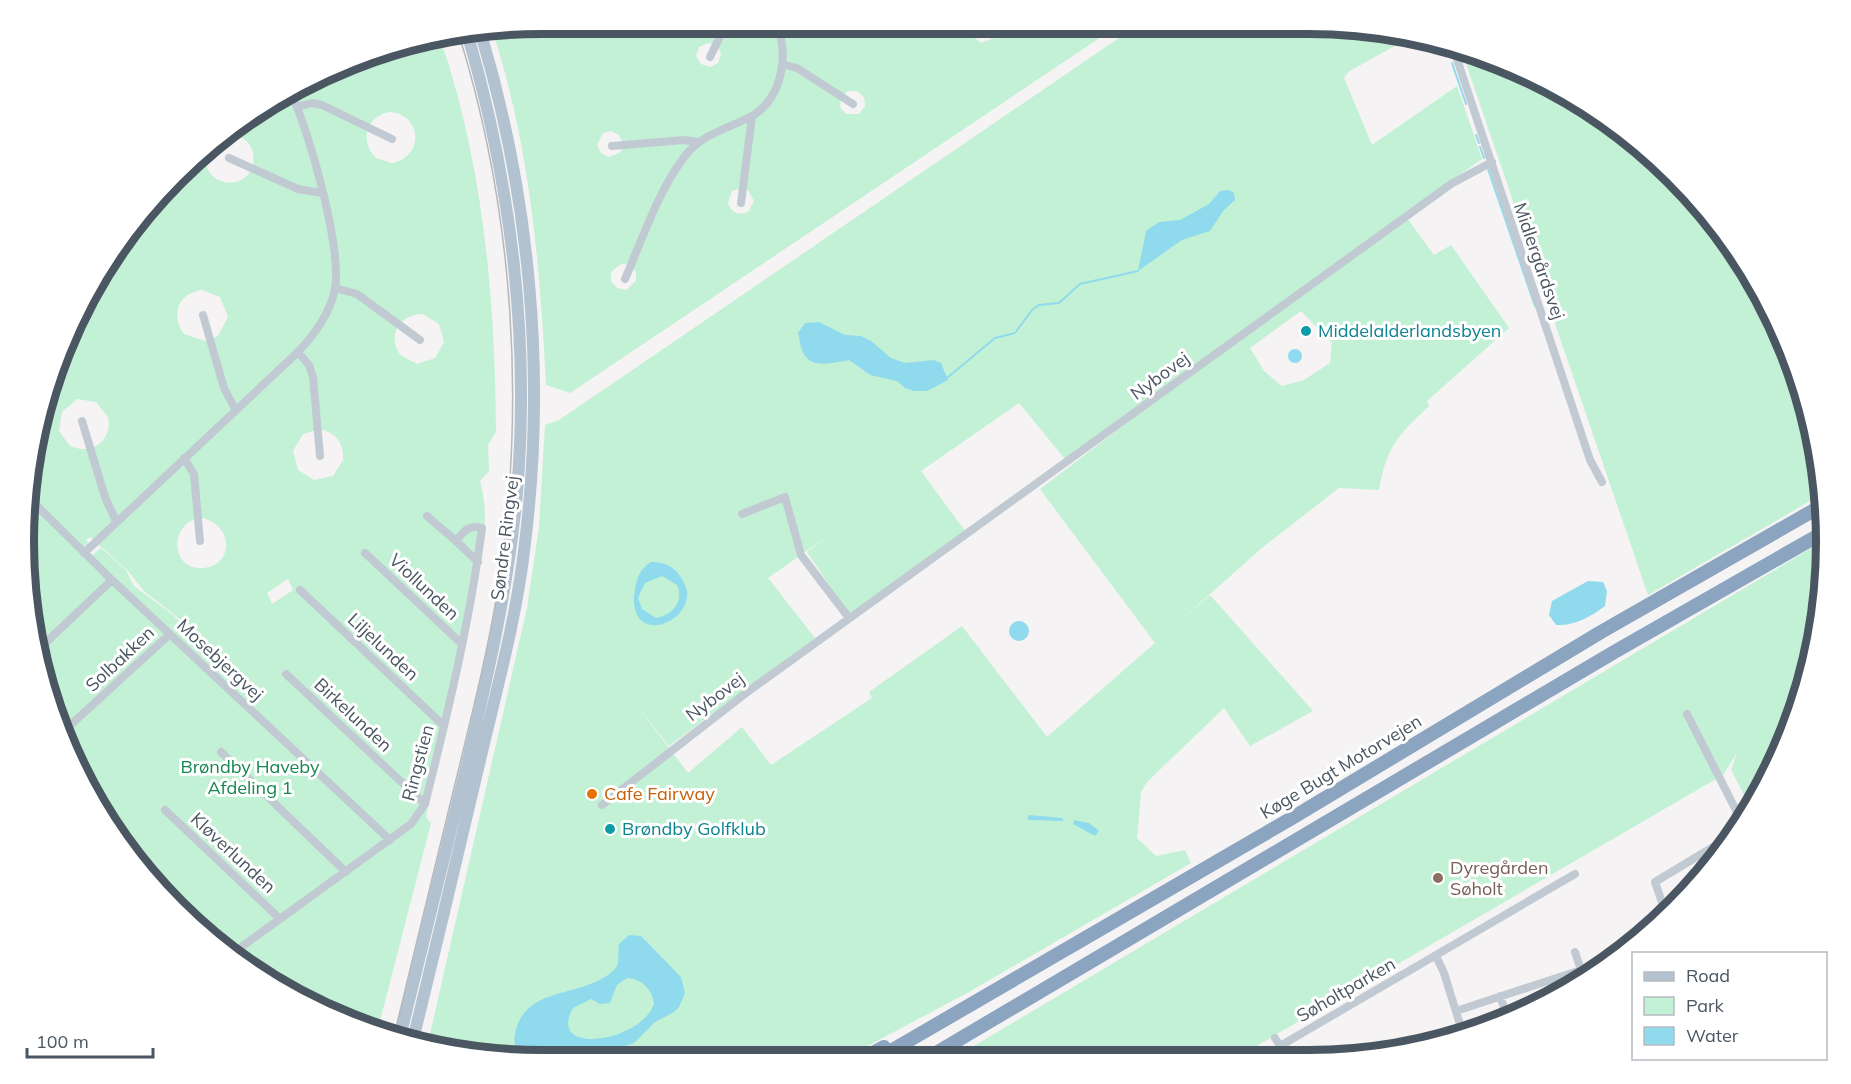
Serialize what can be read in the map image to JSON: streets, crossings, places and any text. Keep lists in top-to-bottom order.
{
  "streets": {
    "highway": ["Køge Bugt Motorvejen"],
    "main road": ["Søndre Ringvej"],
    "street": [
      "Midlergårdsvej",
      "Nybovej",
      "Viollunden",
      "Liljelunden",
      "Solbakken",
      "Mosebjergvej",
      "Birkelunden",
      "Ringstien",
      "Kløverlunden",
      "Søholtparken"
    ]
  },
  "crossings": [
    ["Midlergårdsvej", "Nybovej"],
    ["Viollunden", "Ringstien"],
    ["Liljelunden", "Ringstien"],
    ["Solbakken", "Mosebjergvej"],
    ["Mosebjergvej", "Ringstien"],
    ["Birkelunden", "Ringstien"],
    ["Ringstien", "Kløverlunden"]
  ],
  "parks": ["Brøndby Haveby Afdeling 1"],
  "places": [
    "Middelalderlandsbyen",
    "Cafe Fairway",
    "Brøndby Golfklub",
    "Dyregården Søholt"
  ],
  "legend": ["Road", "Park", "Water"],
  "scale_bar": "100 m"
}
